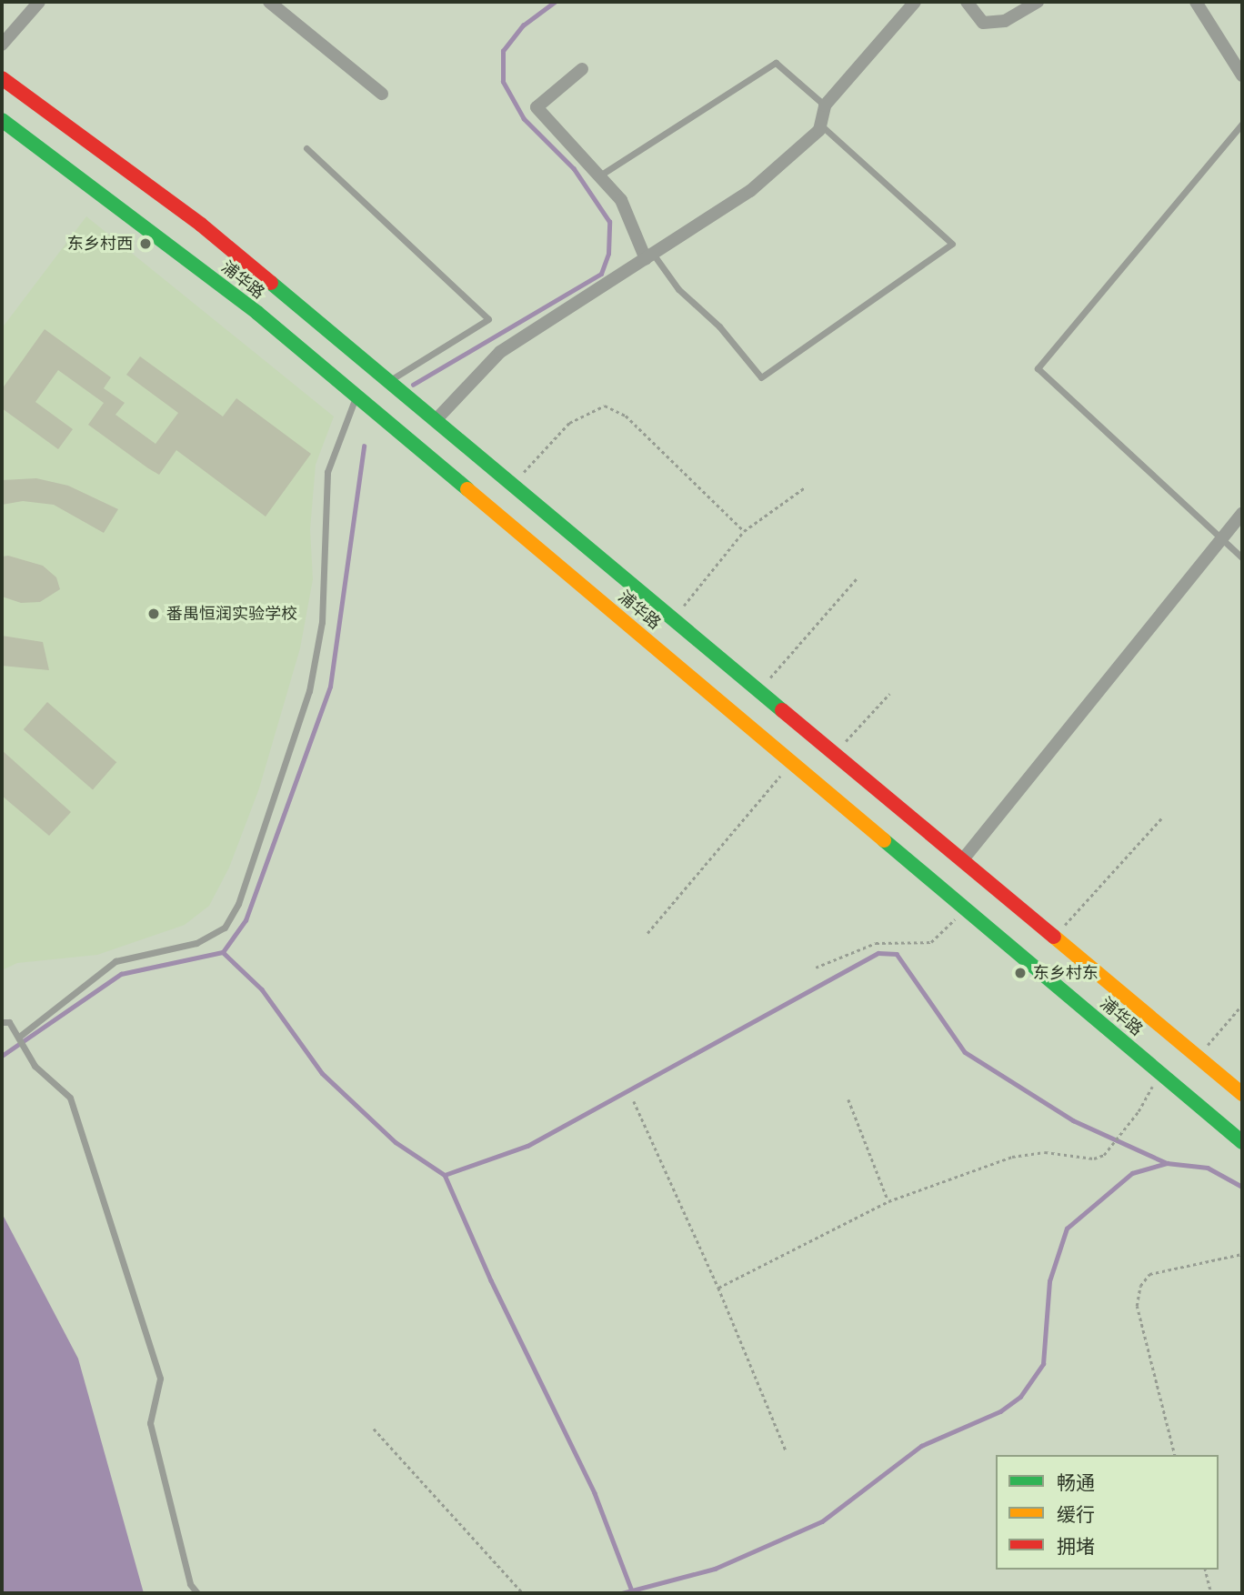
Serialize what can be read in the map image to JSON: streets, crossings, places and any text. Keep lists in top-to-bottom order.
{
  "streets": {
    "main road": ["浦华路"]
  },
  "places": ["东乡村西", "番禺恒润实验学校", "东乡村东"],
  "legend": ["畅通", "缓行", "拥堵"]
}
